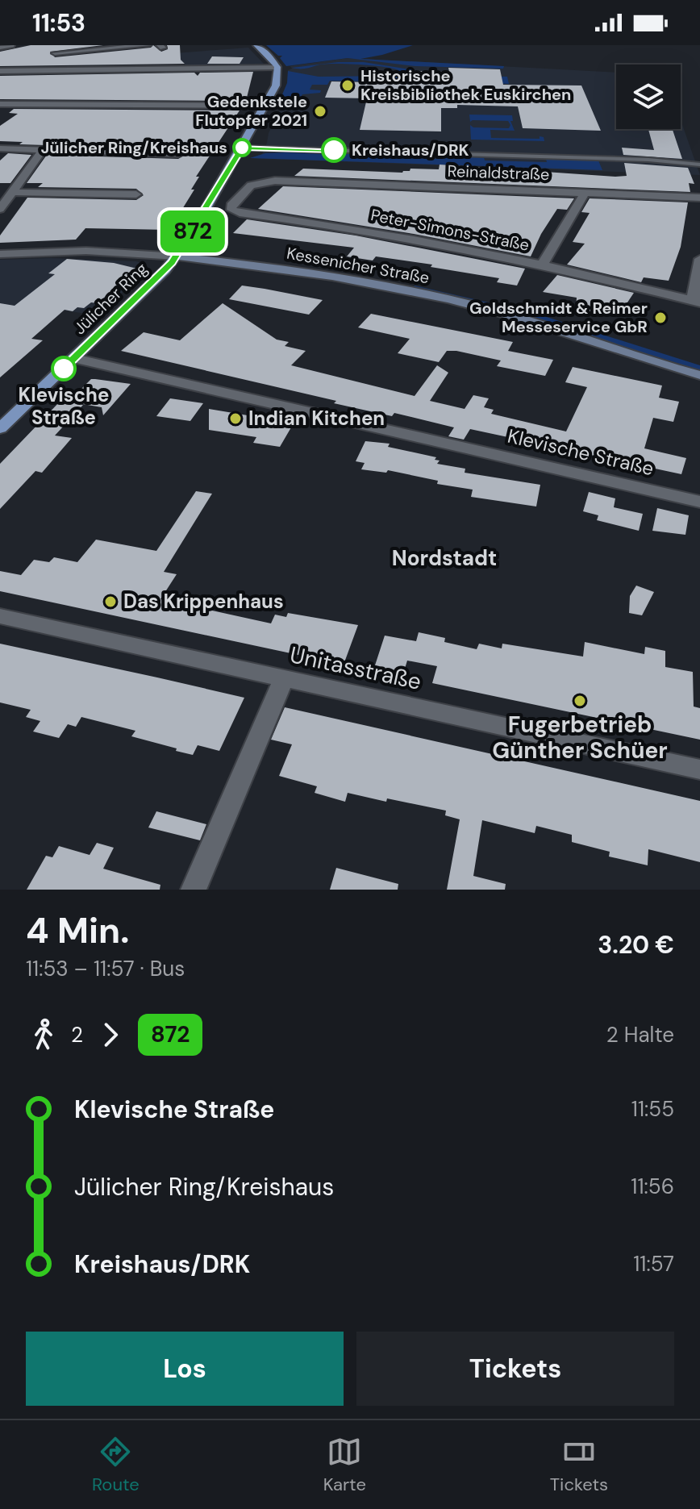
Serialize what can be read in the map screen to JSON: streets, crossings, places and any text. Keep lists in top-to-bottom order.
{
  "streets": {
    "main road": ["Kessenicher Straße", "Jülicher Ring"],
    "street": [
      "Reinaldstraße",
      "Peter-Simons-Straße",
      "Klevische Straße",
      "Unitasstraße"
    ]
  },
  "crossings": [
    ["Reinaldstraße", "Peter-Simons-Straße"],
    ["Kessenicher Straße", "Jülicher Ring"],
    ["Jülicher Ring", "Klevische Straße"]
  ],
  "districts": ["Nordstadt"],
  "places": [
    "Historische Kreisbibliothek Euskirchen",
    "Gedenkstele Flutopfer 2021",
    "Jülicher Ring/Kreishaus",
    "Kreishaus/DRK",
    "Goldschmidt & Reimer Messeservice GbR",
    "Klevische Straße",
    "Indian Kitchen",
    "Das Krippenhaus",
    "Fugerbetrieb Günther Schüer"
  ],
  "lines": ["bus line 872"],
  "page": {
    "status": "11:53",
    "on_map": "872",
    "heading": ["4 Min.", "11:53 – 11:57 · Bus", "3.20 €"],
    "legs": ["2", "872", "2 Halte"],
    "list": [
      {
        "name": "Klevische Straße",
        "value": "11:55"
      },
      {
        "name": "Jülicher Ring/Kreishaus",
        "value": "11:56"
      },
      {
        "name": "Kreishaus/DRK",
        "value": "11:57"
      }
    ],
    "buttons": ["Los", "Tickets"],
    "tabs": ["Route", "Karte", "Tickets"]
  }
}
